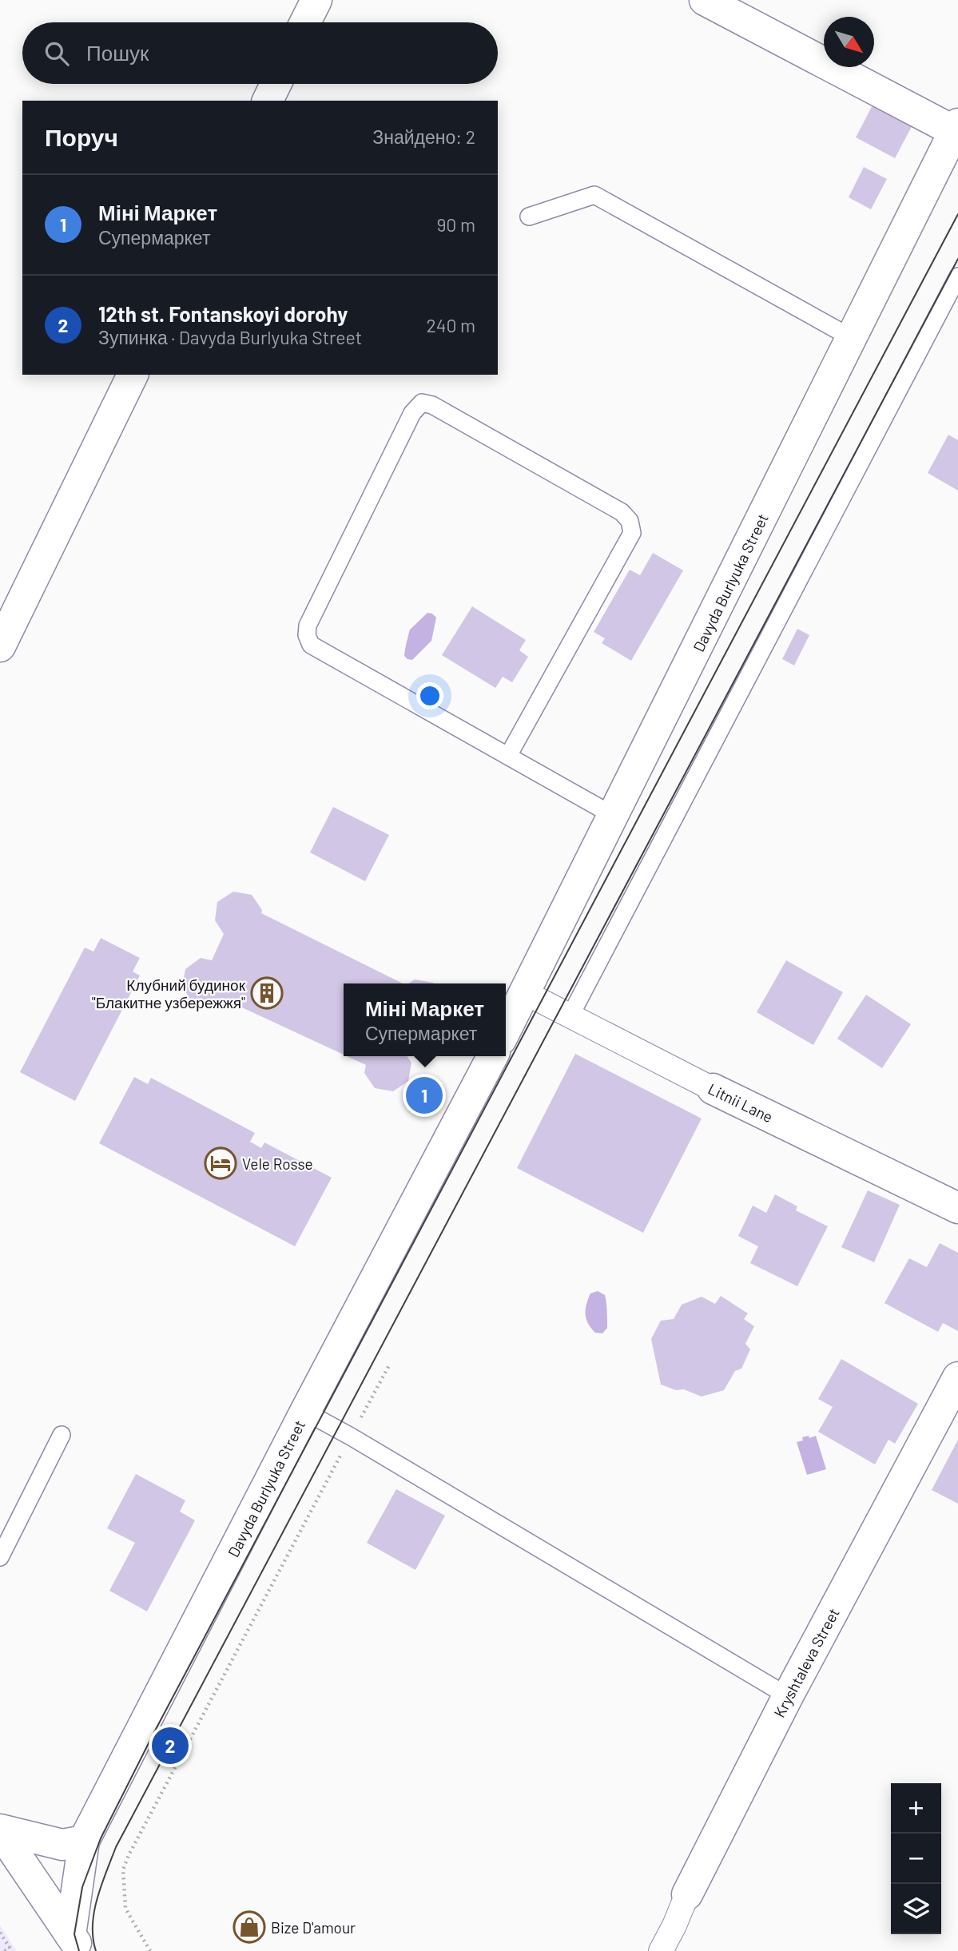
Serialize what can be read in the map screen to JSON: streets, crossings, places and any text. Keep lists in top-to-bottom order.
{
  "streets": {
    "main road": ["Davyda Burlyuka Street", "Litnii Lane", "Kryshtaleva Street"]
  },
  "crossings": [
    ["Davyda Burlyuka Street", "Litnii Lane"]
  ],
  "places": {
    "building": ["Клубний будинок \"Блакитне узбережжя\""],
    "hotel": ["Vele Rosse"],
    "shop": ["Bize D'amour"]
  },
  "north": "bottom right",
  "page": {
    "search": "Пошук",
    "heading": ["Поруч", "Знайдено: 2"],
    "list": [
      {
        "mark": "1",
        "name": "Міні Маркет",
        "note": "Супермаркет",
        "value": "90 m"
      },
      {
        "mark": "2",
        "name": "12th st. Fontanskoyi dorohy",
        "note": "Зупинка · Davyda Burlyuka Street",
        "value": "240 m"
      }
    ],
    "popup": ["Міні Маркет", "Супермаркет"],
    "pins": ["1", "2"],
    "map_buttons": ["+", "−"]
  }
}
